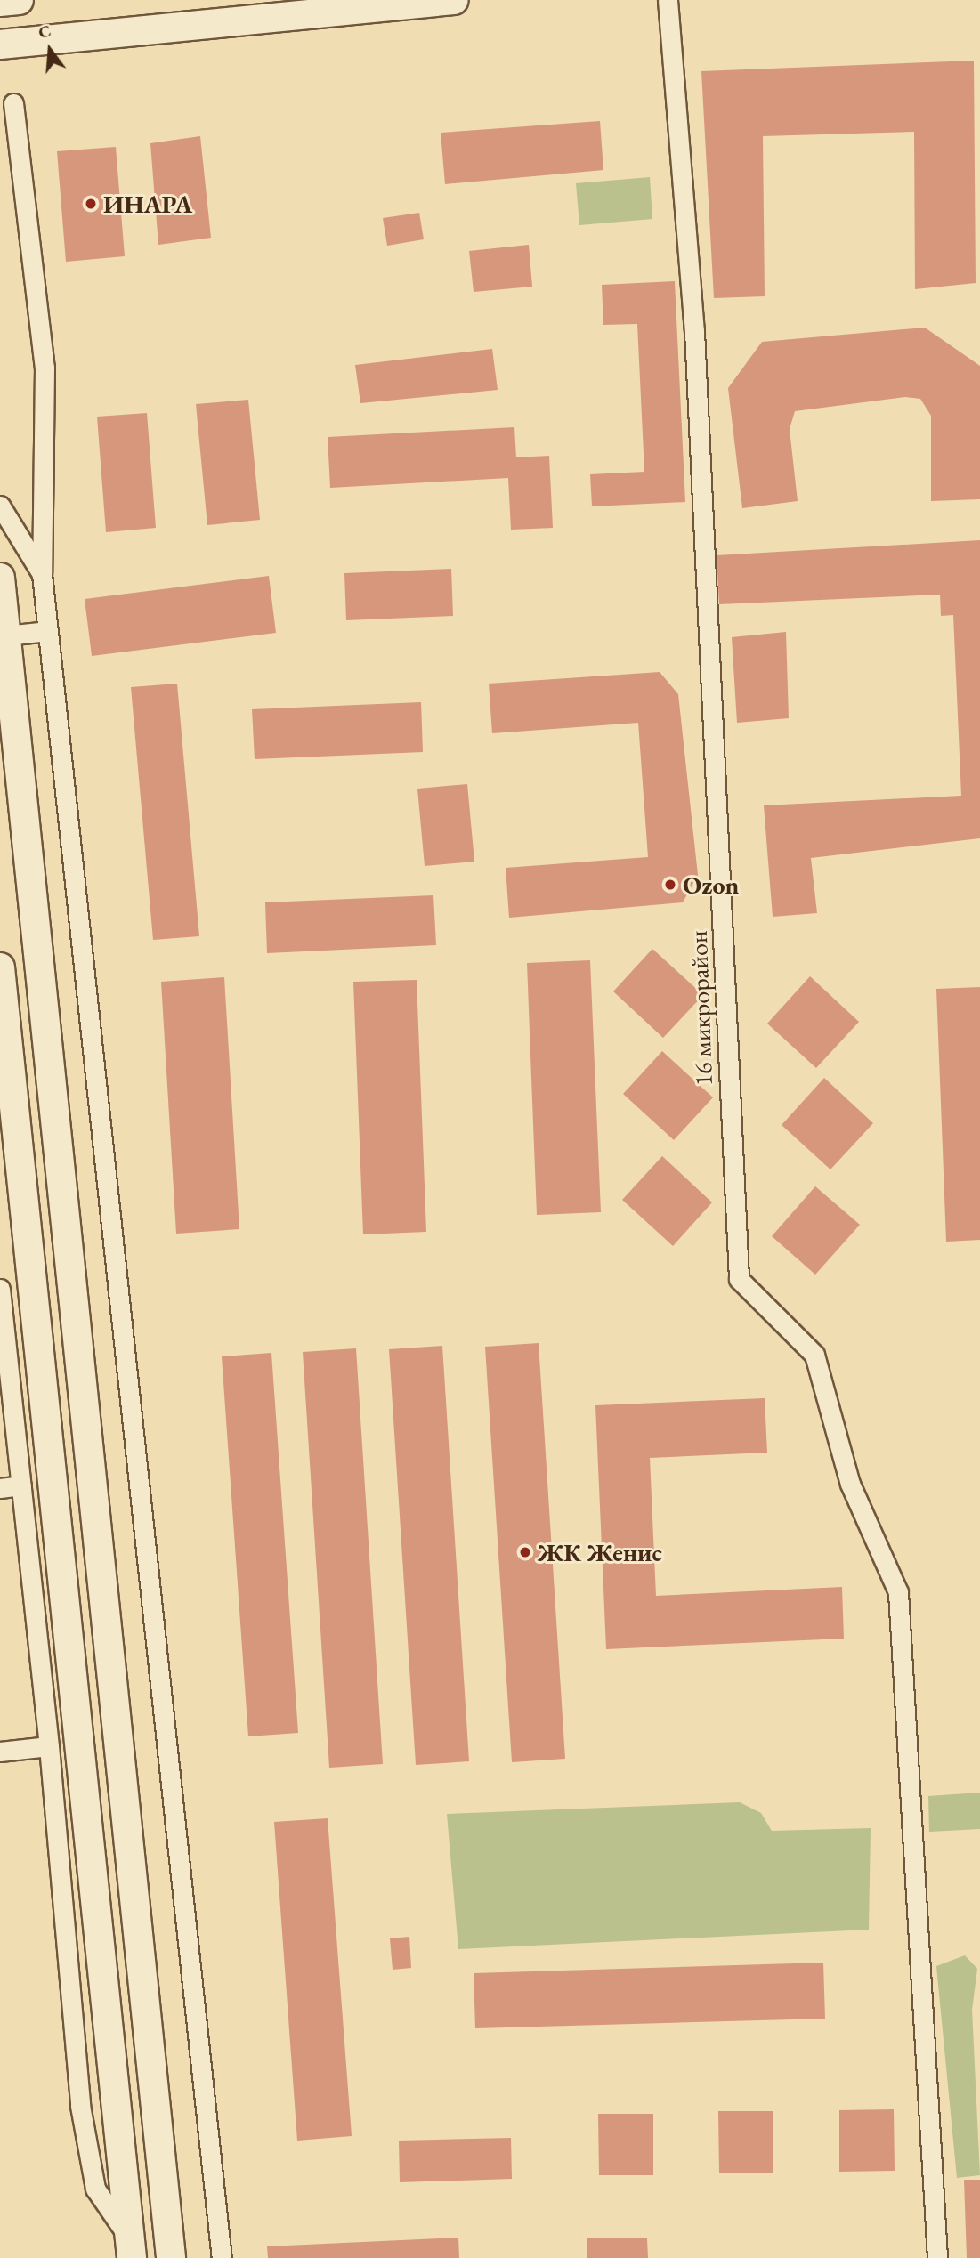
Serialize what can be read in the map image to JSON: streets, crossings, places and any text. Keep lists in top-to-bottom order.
{
  "streets": {
    "street": ["16 микрорайон"]
  },
  "places": ["ИНАРА", "Ozon", "ЖК Женис"],
  "north": "top"
}
